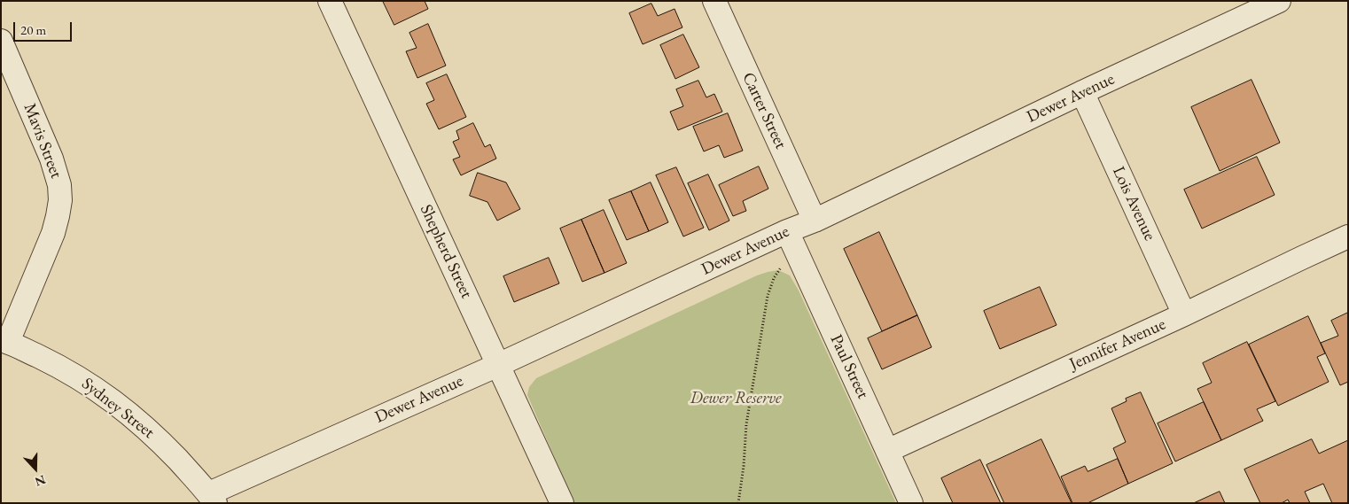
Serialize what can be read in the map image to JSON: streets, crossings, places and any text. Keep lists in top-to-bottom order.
{
  "streets": {
    "street": [
      "Dewer Avenue",
      "Carter Street",
      "Mavis Street",
      "Lois Avenue",
      "Shepherd Street",
      "Jennifer Avenue",
      "Paul Street",
      "Sydney Street"
    ]
  },
  "crossings": [
    ["Dewer Avenue", "Carter Street"],
    ["Dewer Avenue", "Lois Avenue"],
    ["Dewer Avenue", "Shepherd Street"],
    ["Dewer Avenue", "Paul Street"],
    ["Dewer Avenue", "Sydney Street"],
    ["Mavis Street", "Sydney Street"],
    ["Lois Avenue", "Jennifer Avenue"],
    ["Jennifer Avenue", "Paul Street"]
  ],
  "parks": ["Dewer Reserve"],
  "scale_bar": "20 m",
  "north": "bottom"
}
